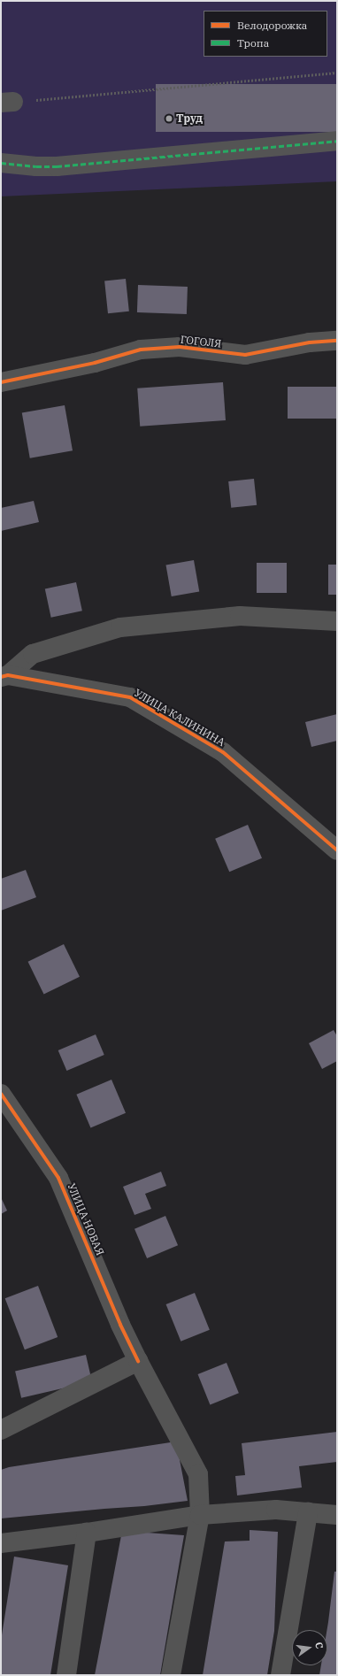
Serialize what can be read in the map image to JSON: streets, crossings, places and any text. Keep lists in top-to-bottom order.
{
  "streets": {
    "street": ["ГОГОЛЯ", "УЛИЦА КАЛИНИНА", "УЛИЦА НОВАЯ"]
  },
  "places": ["Труд"],
  "legend": ["Велодорожка", "Тропа"],
  "north": "right"
}
